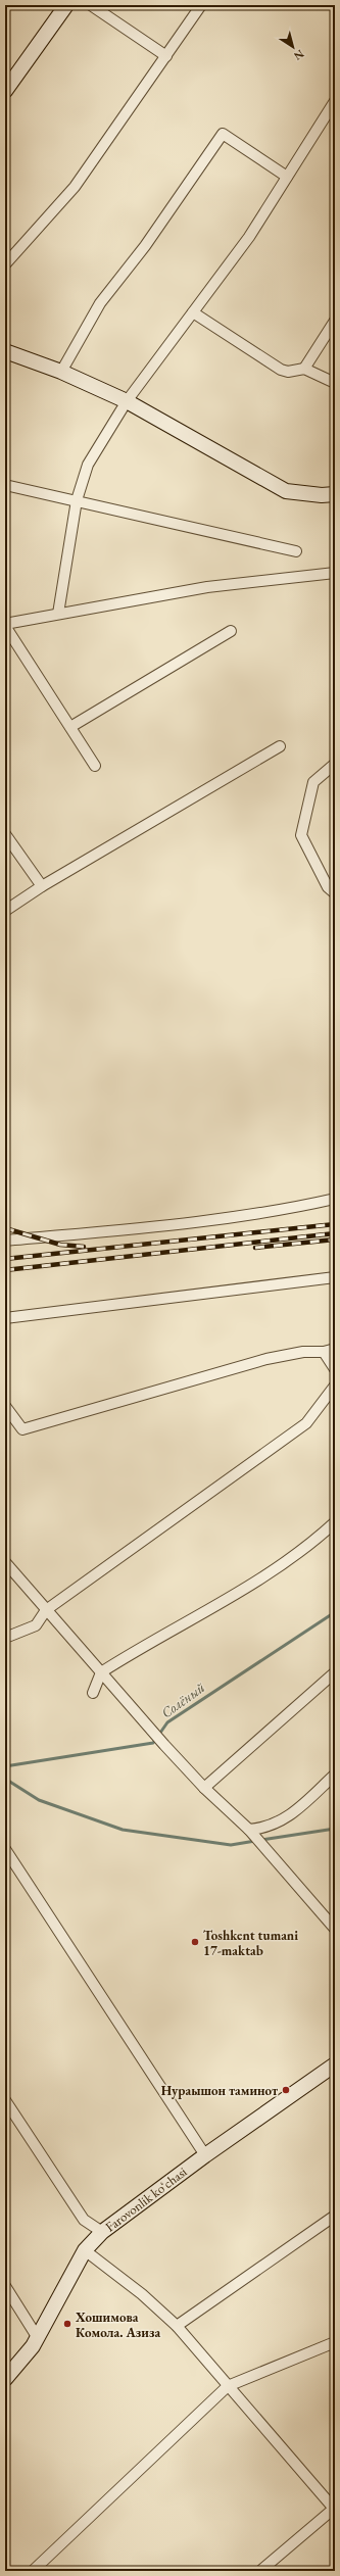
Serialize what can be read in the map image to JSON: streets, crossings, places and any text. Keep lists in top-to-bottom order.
{
  "streets": {
    "street": ["Farovonlik koʻchasi"]
  },
  "water": ["Солёный"],
  "places": ["Toshkent tumani 17-maktab", "Нураышон таминот", "Хошимова Комола. Азиза"],
  "north": "bottom right"
}
